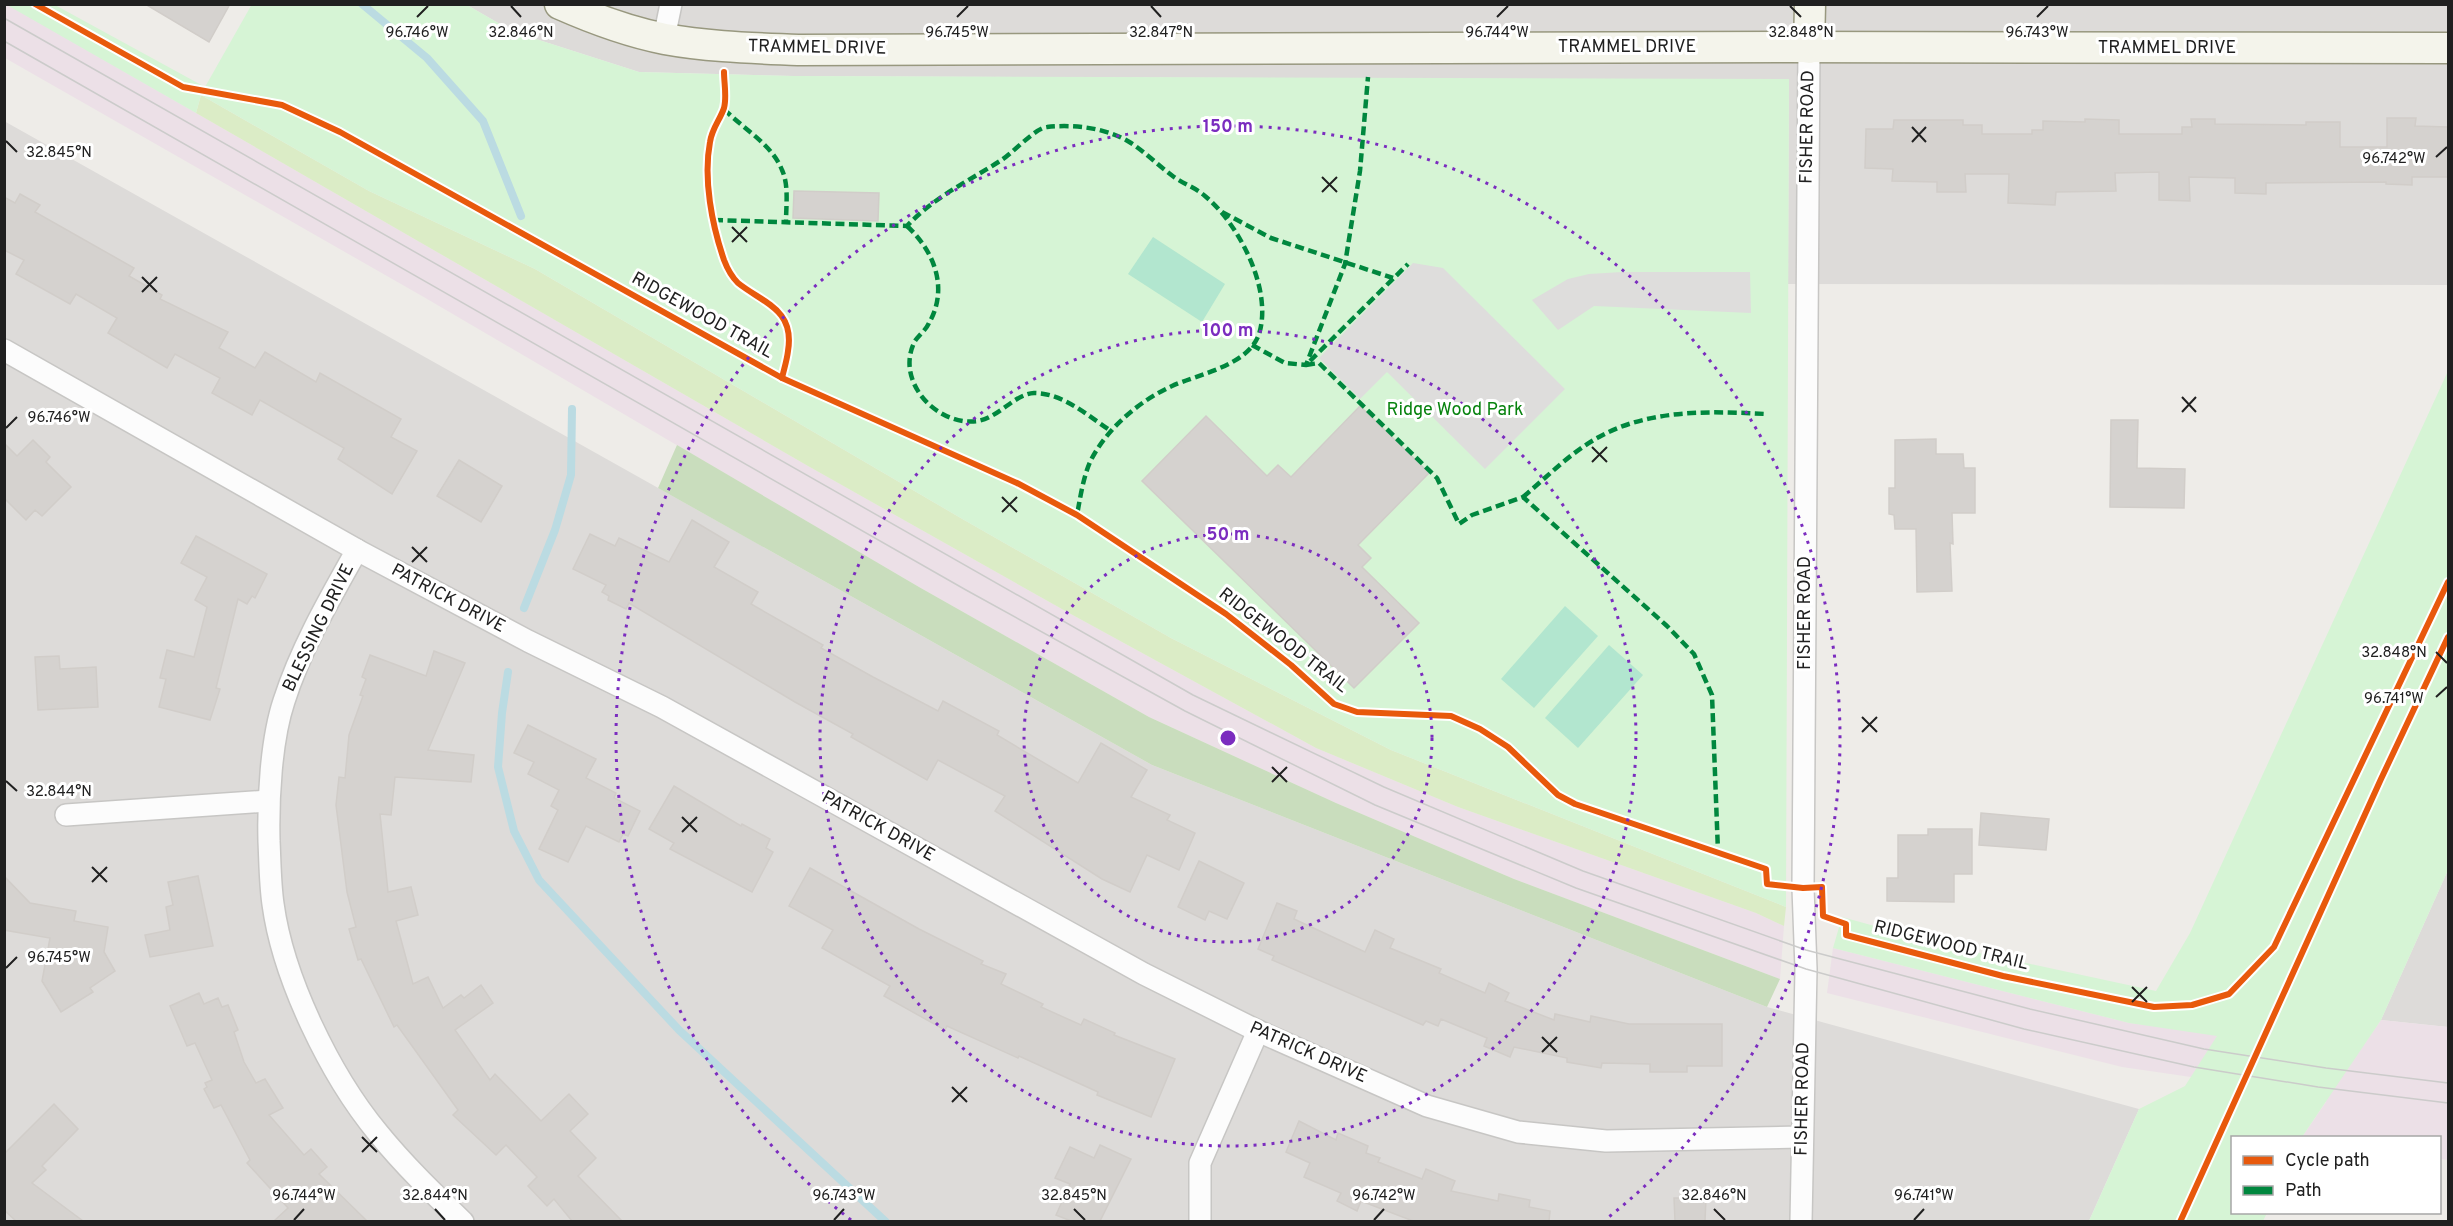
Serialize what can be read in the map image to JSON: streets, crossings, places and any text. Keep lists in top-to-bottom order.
{
  "streets": {
    "street": [
      "TRAMMEL DRIVE",
      "FISHER ROAD",
      "PATRICK DRIVE",
      "BLESSING DRIVE"
    ],
    "cycle path": ["RIDGEWOOD TRAIL"]
  },
  "crossings": [
    ["TRAMMEL DRIVE", "FISHER ROAD"],
    ["FISHER ROAD", "PATRICK DRIVE"],
    ["PATRICK DRIVE", "BLESSING DRIVE"]
  ],
  "parks": ["Ridge Wood Park"],
  "legend": ["Cycle path", "Path"],
  "coordinates": [
    "96.746°W",
    "32.846°N",
    "96.745°W",
    "32.847°N",
    "96.744°W",
    "32.848°N",
    "96.743°W",
    "32.845°N",
    "96.742°W",
    "96.741°W",
    "32.844°N"
  ],
  "rings": ["150 m", "100 m", "50 m"]
}
